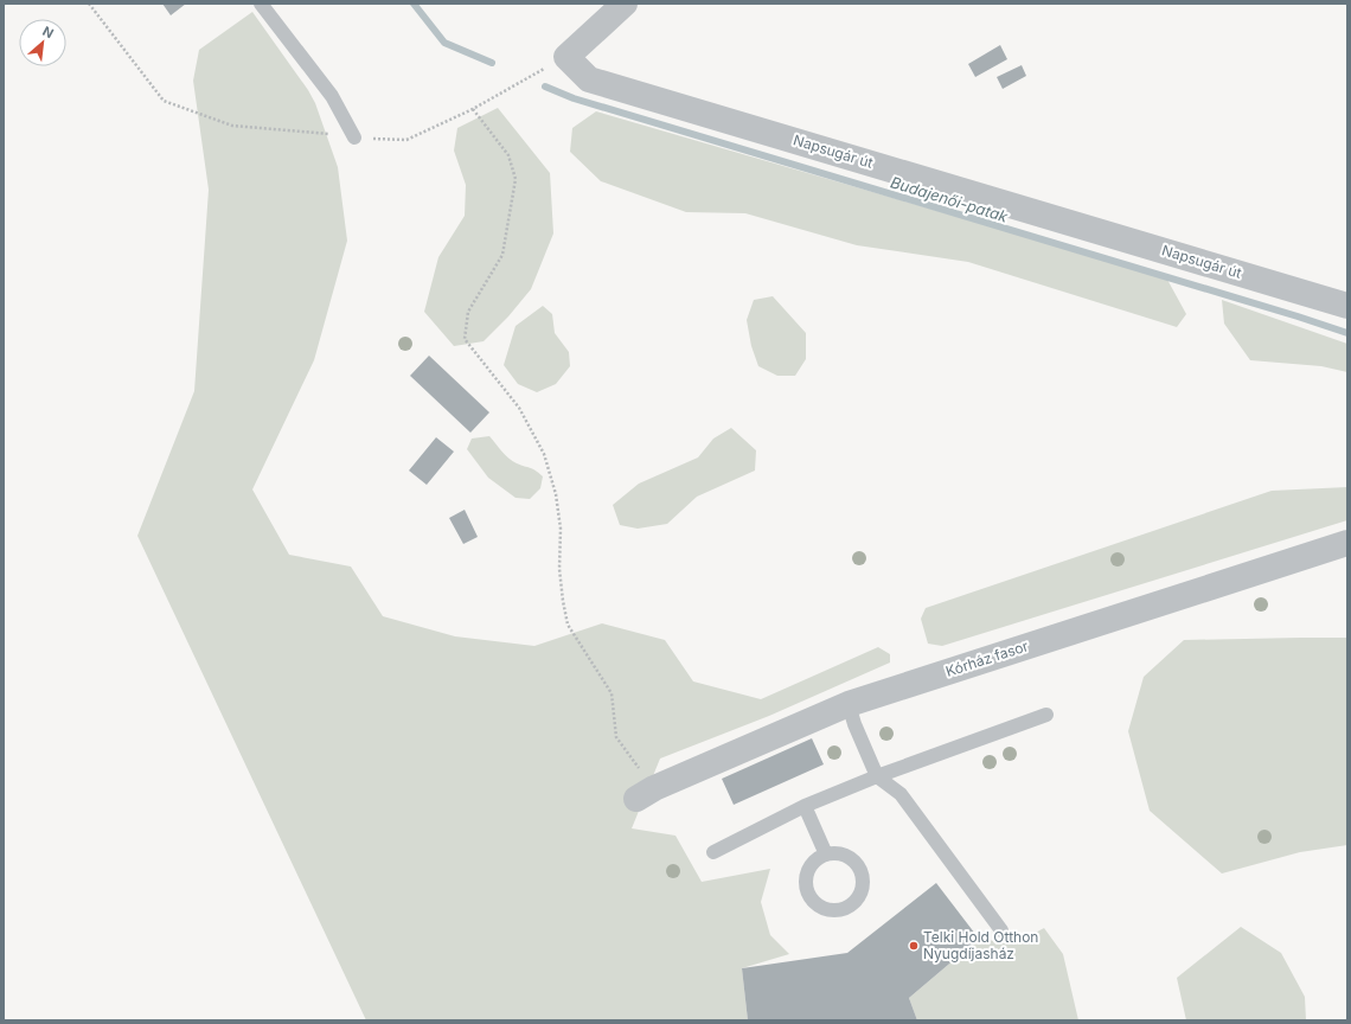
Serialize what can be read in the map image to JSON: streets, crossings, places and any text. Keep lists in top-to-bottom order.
{
  "streets": {
    "street": ["Napsugár út", "Kórház fasor"]
  },
  "water": ["Budajenői-patak"],
  "places": ["Telki Hold Otthon Nyugdíjasház"],
  "north": "top right"
}
